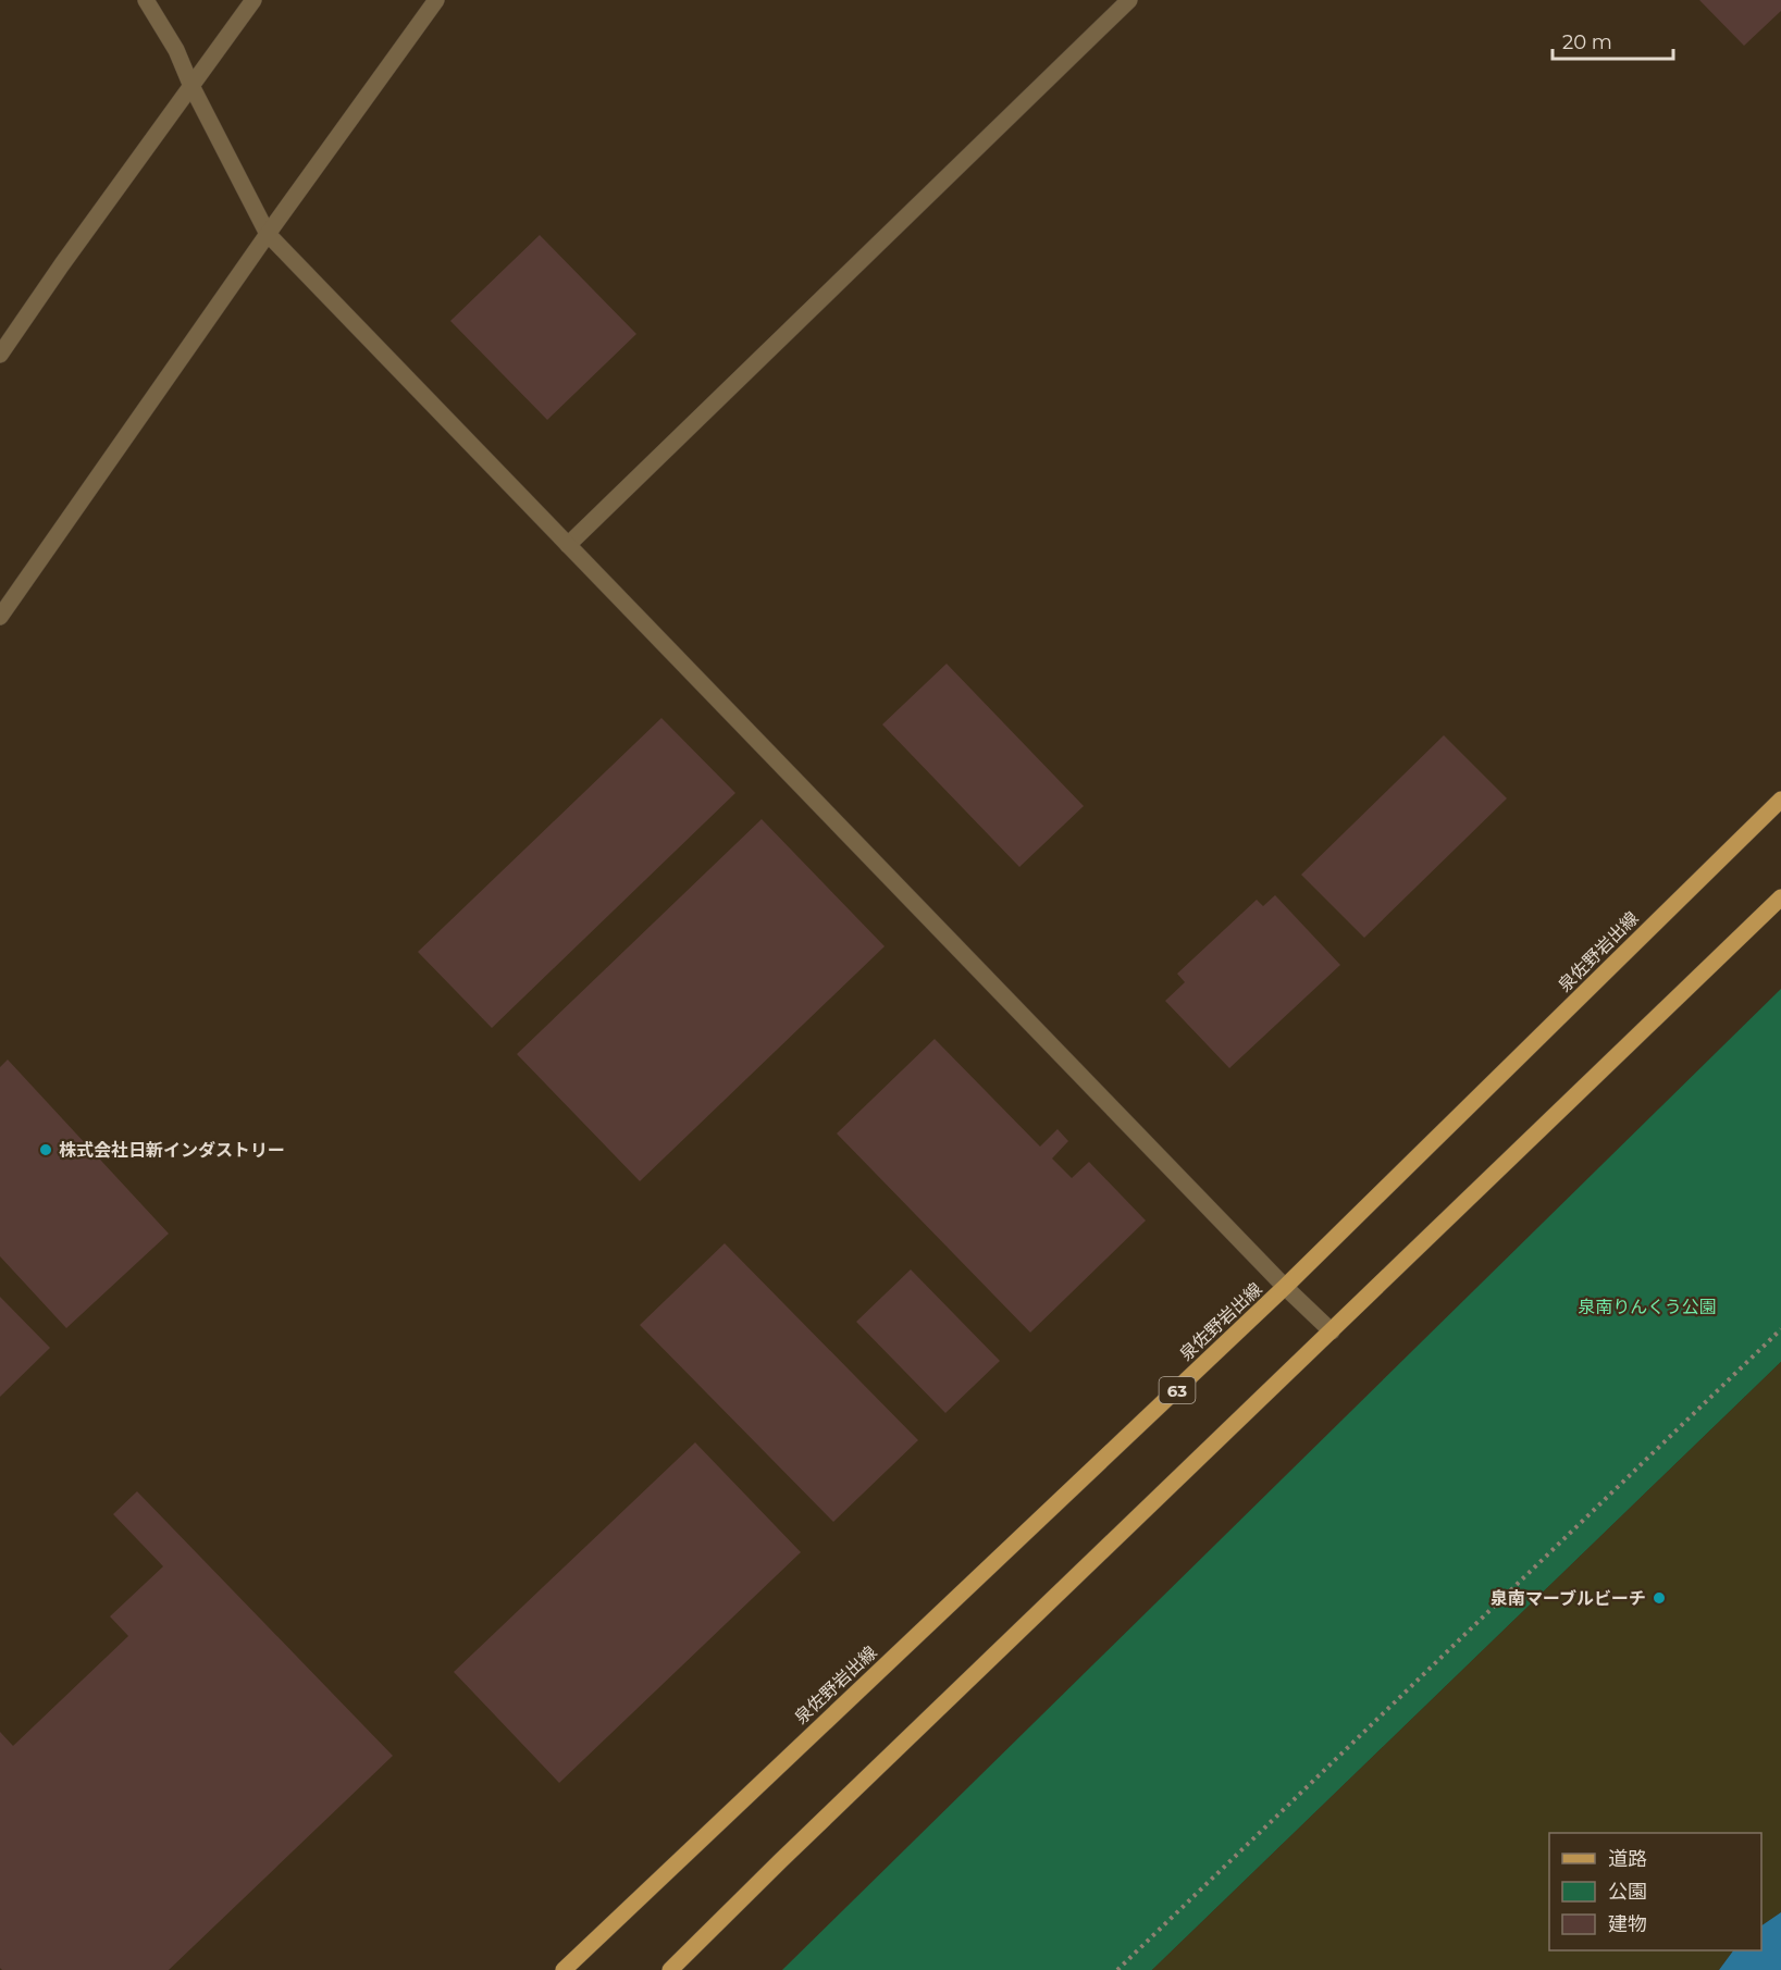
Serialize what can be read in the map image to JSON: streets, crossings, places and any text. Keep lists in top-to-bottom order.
{
  "streets": {
    "main road": ["泉佐野岩出線", "63"]
  },
  "parks": ["泉南りんくう公園"],
  "places": ["株式会社日新インダストリー", "泉南マーブルビーチ"],
  "legend": ["道路", "公園", "建物"],
  "scale_bar": "20 m"
}
